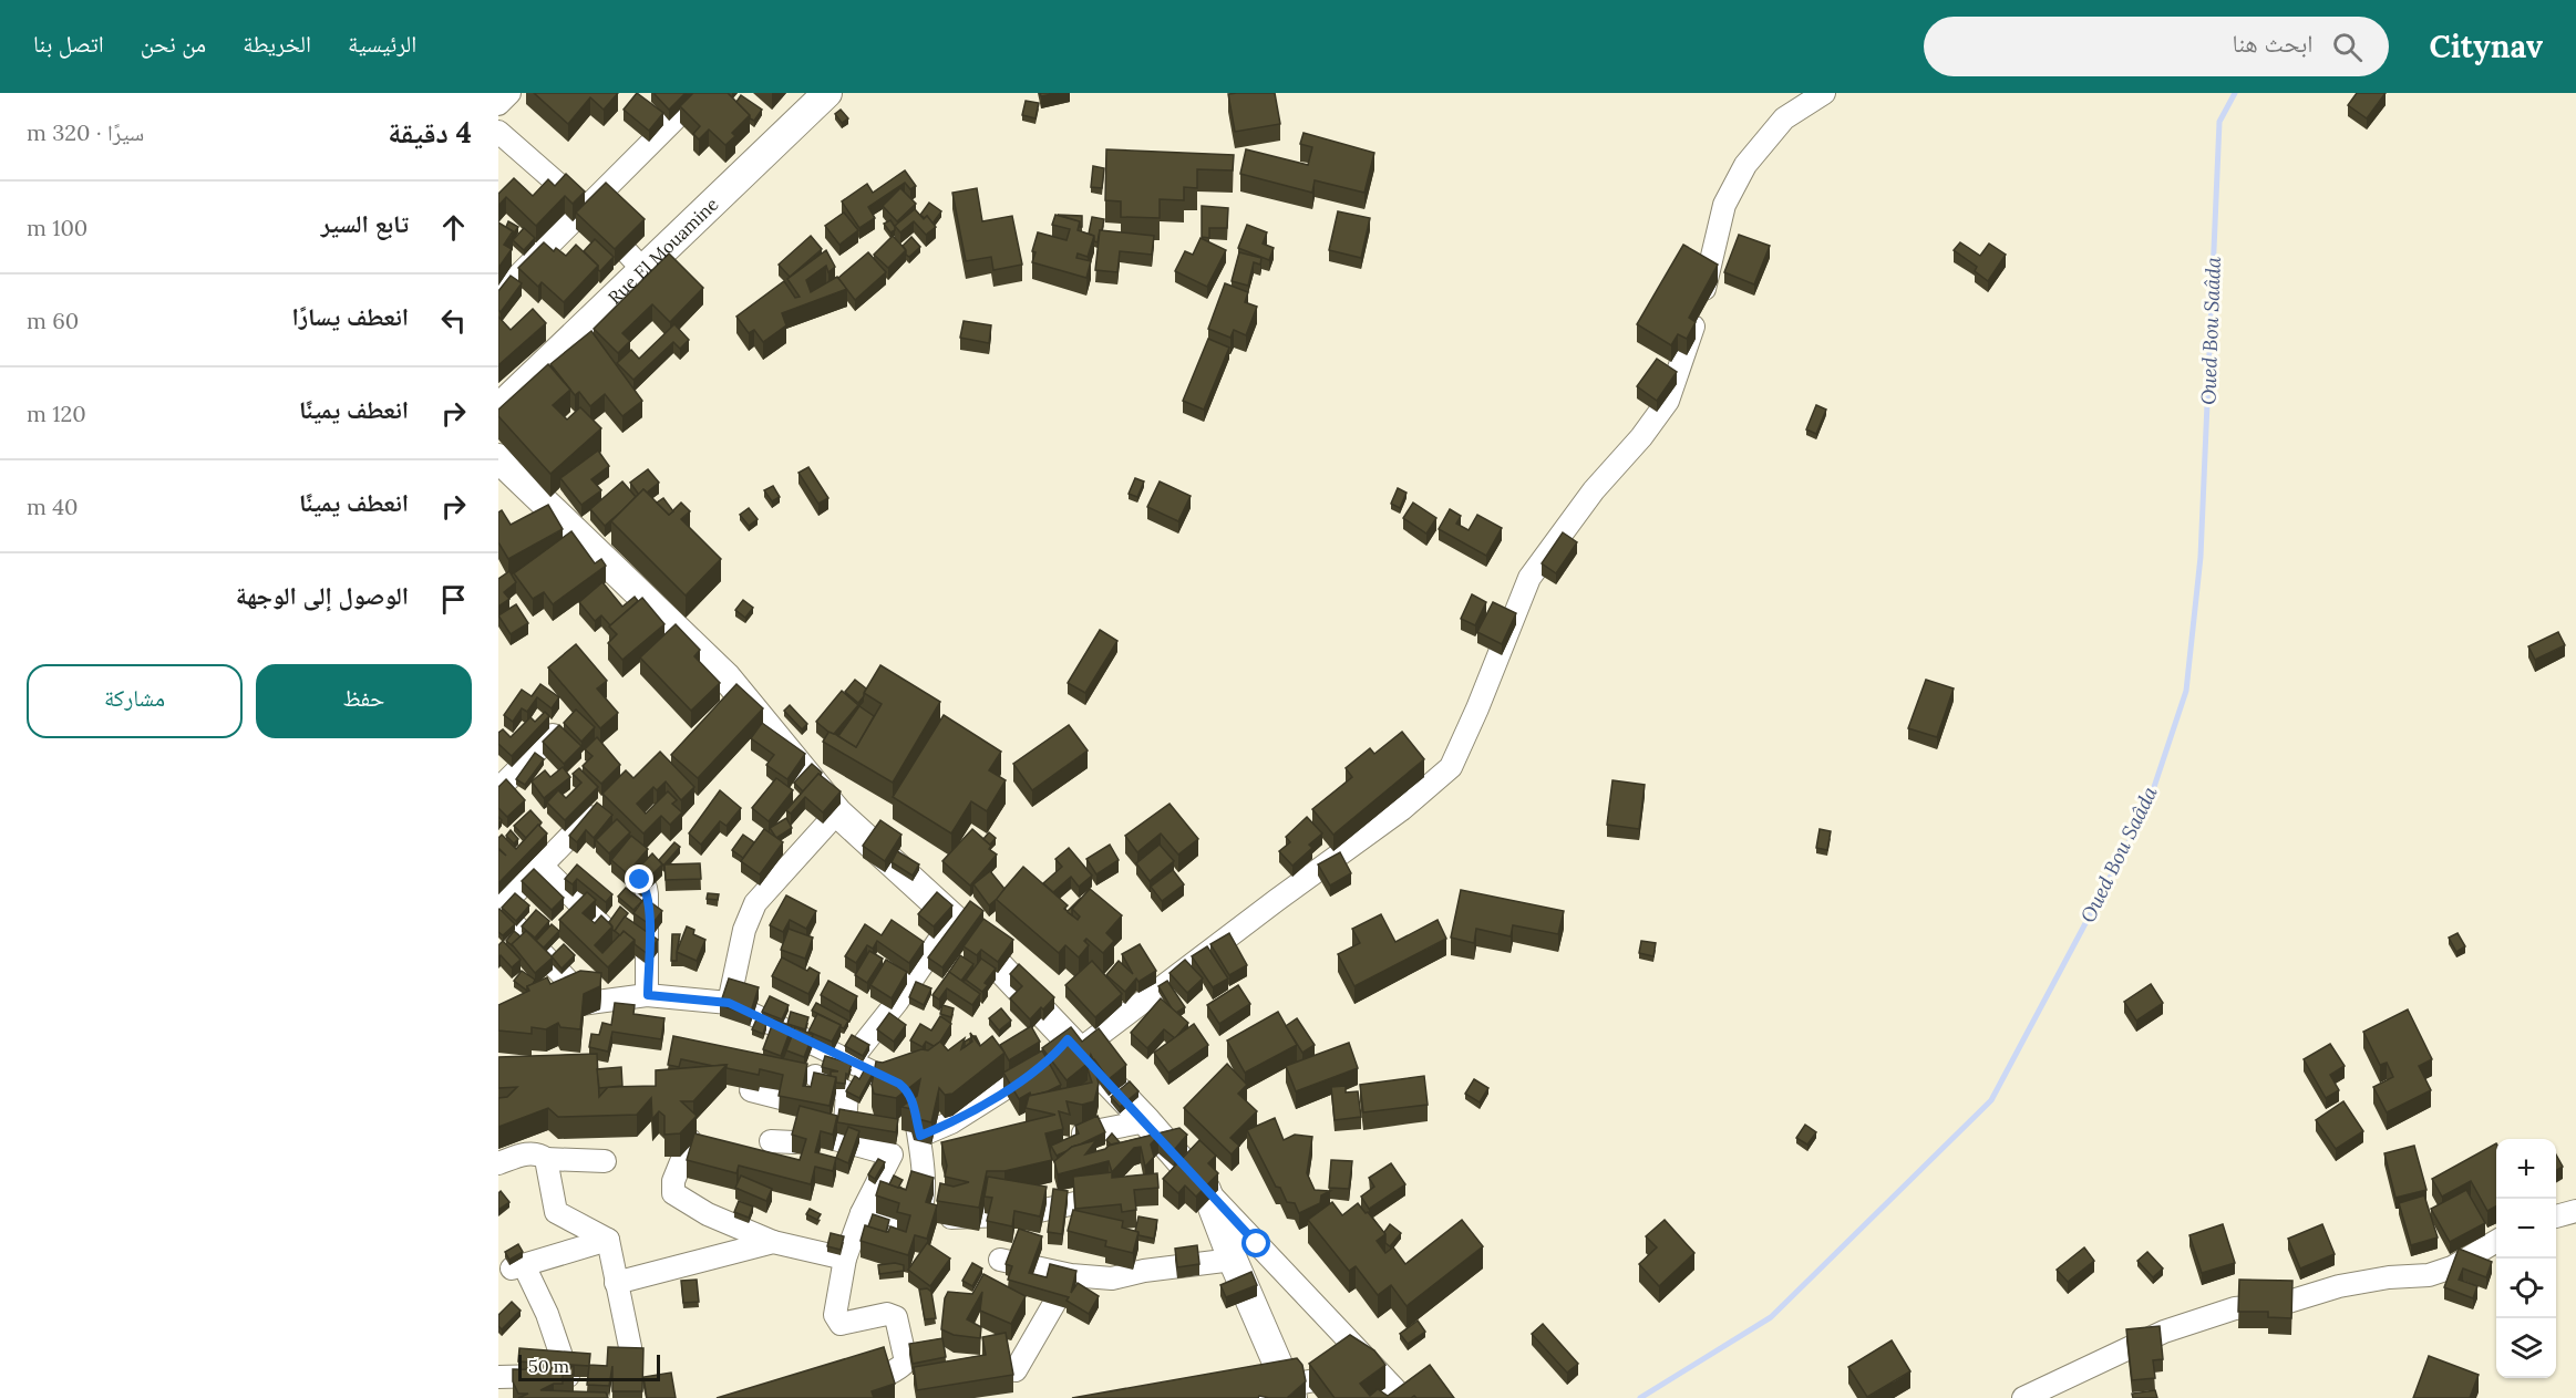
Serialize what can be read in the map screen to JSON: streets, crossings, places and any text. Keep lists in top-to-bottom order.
{
  "streets": {
    "main road": ["Rue El Mouamine"]
  },
  "water": ["Oued Bou Saâda"],
  "scale_bar": "50 m",
  "page": {
    "header": "Citynav",
    "search": "ابحث هنا",
    "nav": [
      "الرئيسية",
      "الخريطة",
      "من نحن",
      "اتصل بنا"
    ],
    "heading": ["4 دقيقة", "سيرًا · 320 m"],
    "list": [
      ["تابع السير", "100 m"],
      ["انعطف يسارًا", "60 m"],
      ["انعطف يمينًا", "120 m"],
      ["انعطف يمينًا", "40 m"],
      "الوصول إلى الوجهة"
    ],
    "buttons": ["حفظ", "مشاركة"],
    "map_buttons": ["+", "−"],
    "scale": "50 m"
  }
}
